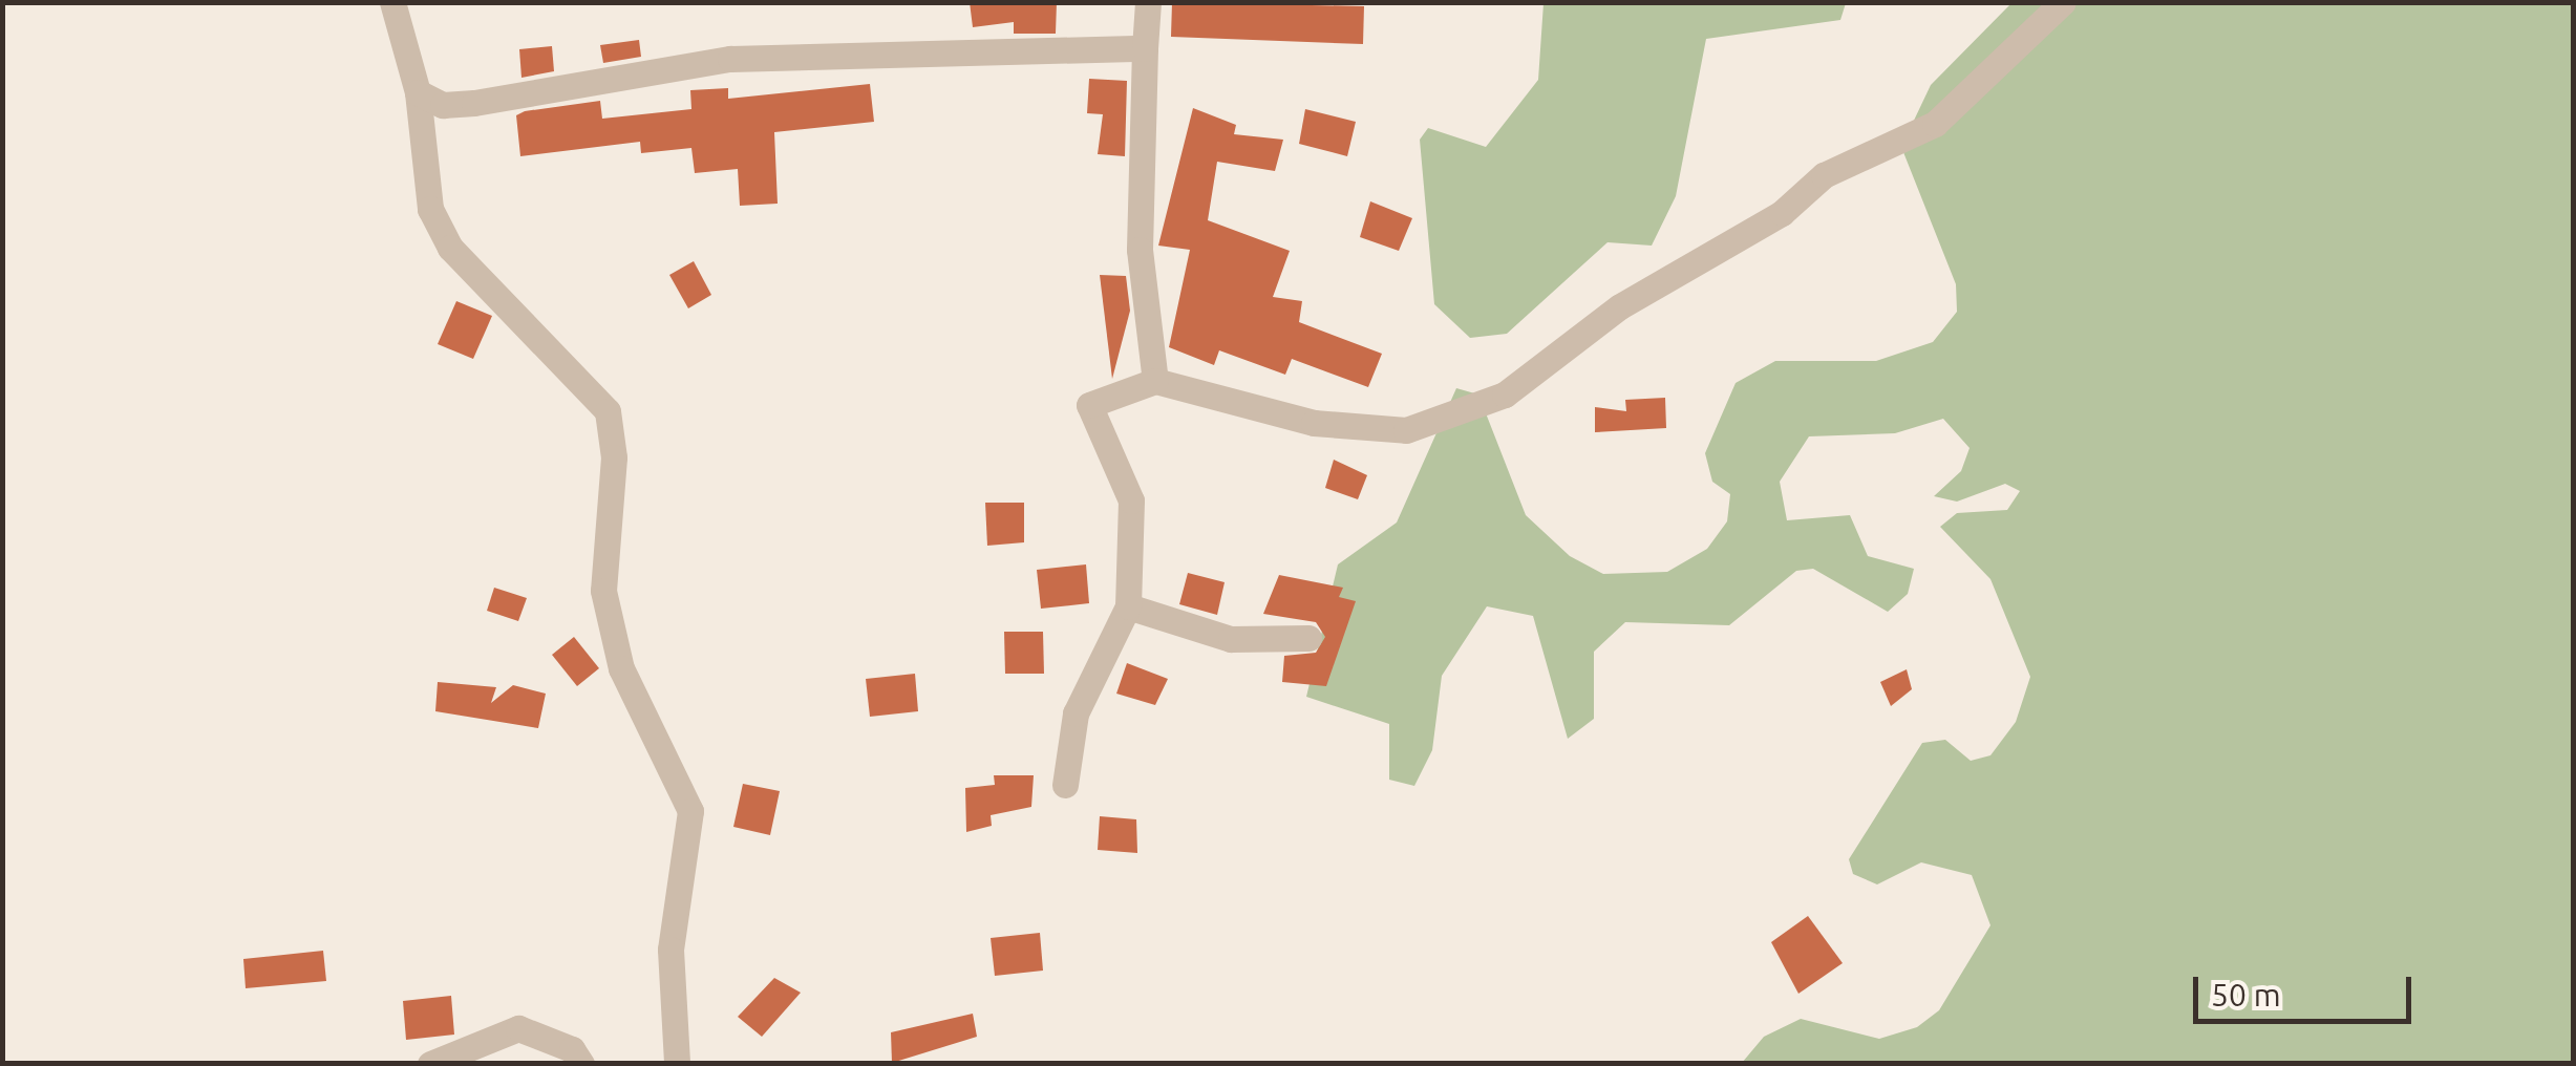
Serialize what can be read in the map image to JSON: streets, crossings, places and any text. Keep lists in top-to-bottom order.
{
  "scale_bar": "50 m"
}
